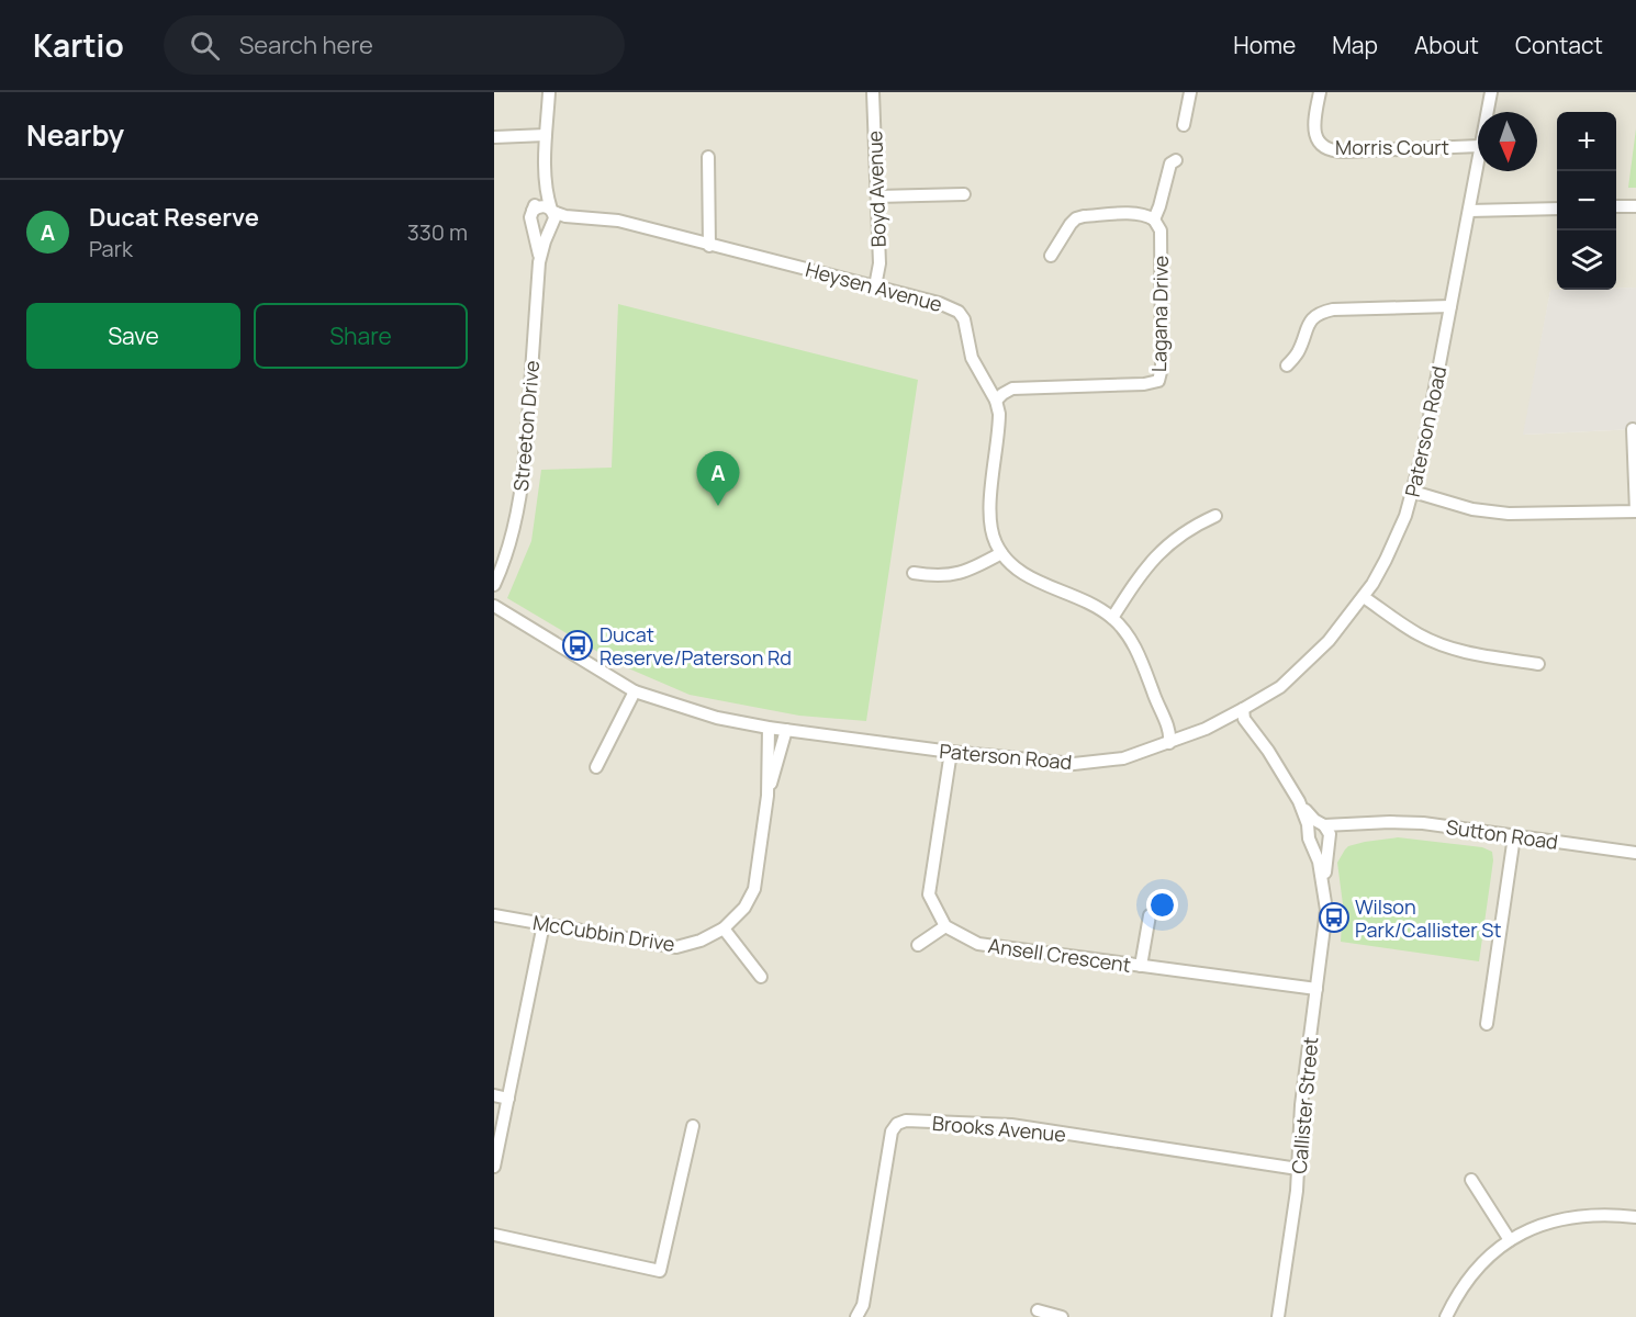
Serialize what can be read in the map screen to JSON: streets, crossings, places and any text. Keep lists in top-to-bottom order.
{
  "streets": {
    "street": [
      "Morris Court",
      "Boyd Avenue",
      "Heysen Avenue",
      "Lagana Drive",
      "Streeton Drive",
      "Paterson Road",
      "Sutton Road",
      "McCubbin Drive",
      "Ansell Crescent",
      "Callister Street",
      "Brooks Avenue"
    ]
  },
  "crossings": [
    ["Boyd Avenue", "Heysen Avenue"],
    ["Heysen Avenue", "Lagana Drive"],
    ["Heysen Avenue", "Streeton Drive"],
    ["Heysen Avenue", "Paterson Road"],
    ["Paterson Road", "McCubbin Drive"],
    ["Paterson Road", "Callister Street"],
    ["Sutton Road", "Callister Street"],
    ["Ansell Crescent", "Callister Street"],
    ["Callister Street", "Brooks Avenue"]
  ],
  "places": {
    "bus stop": ["Ducat Reserve/Paterson Rd", "Wilson Park/Callister St"]
  },
  "north": "bottom",
  "page": {
    "header": "Kartio",
    "search": "Search here",
    "nav": [
      "Home",
      "Map",
      "About",
      "Contact"
    ],
    "heading": "Nearby",
    "map_buttons": ["+", "−"],
    "list": [
      {
        "mark": "A",
        "name": "Ducat Reserve",
        "note": "Park",
        "value": "330 m"
      }
    ],
    "buttons": ["Save", "Share"],
    "pins": "A"
  }
}
